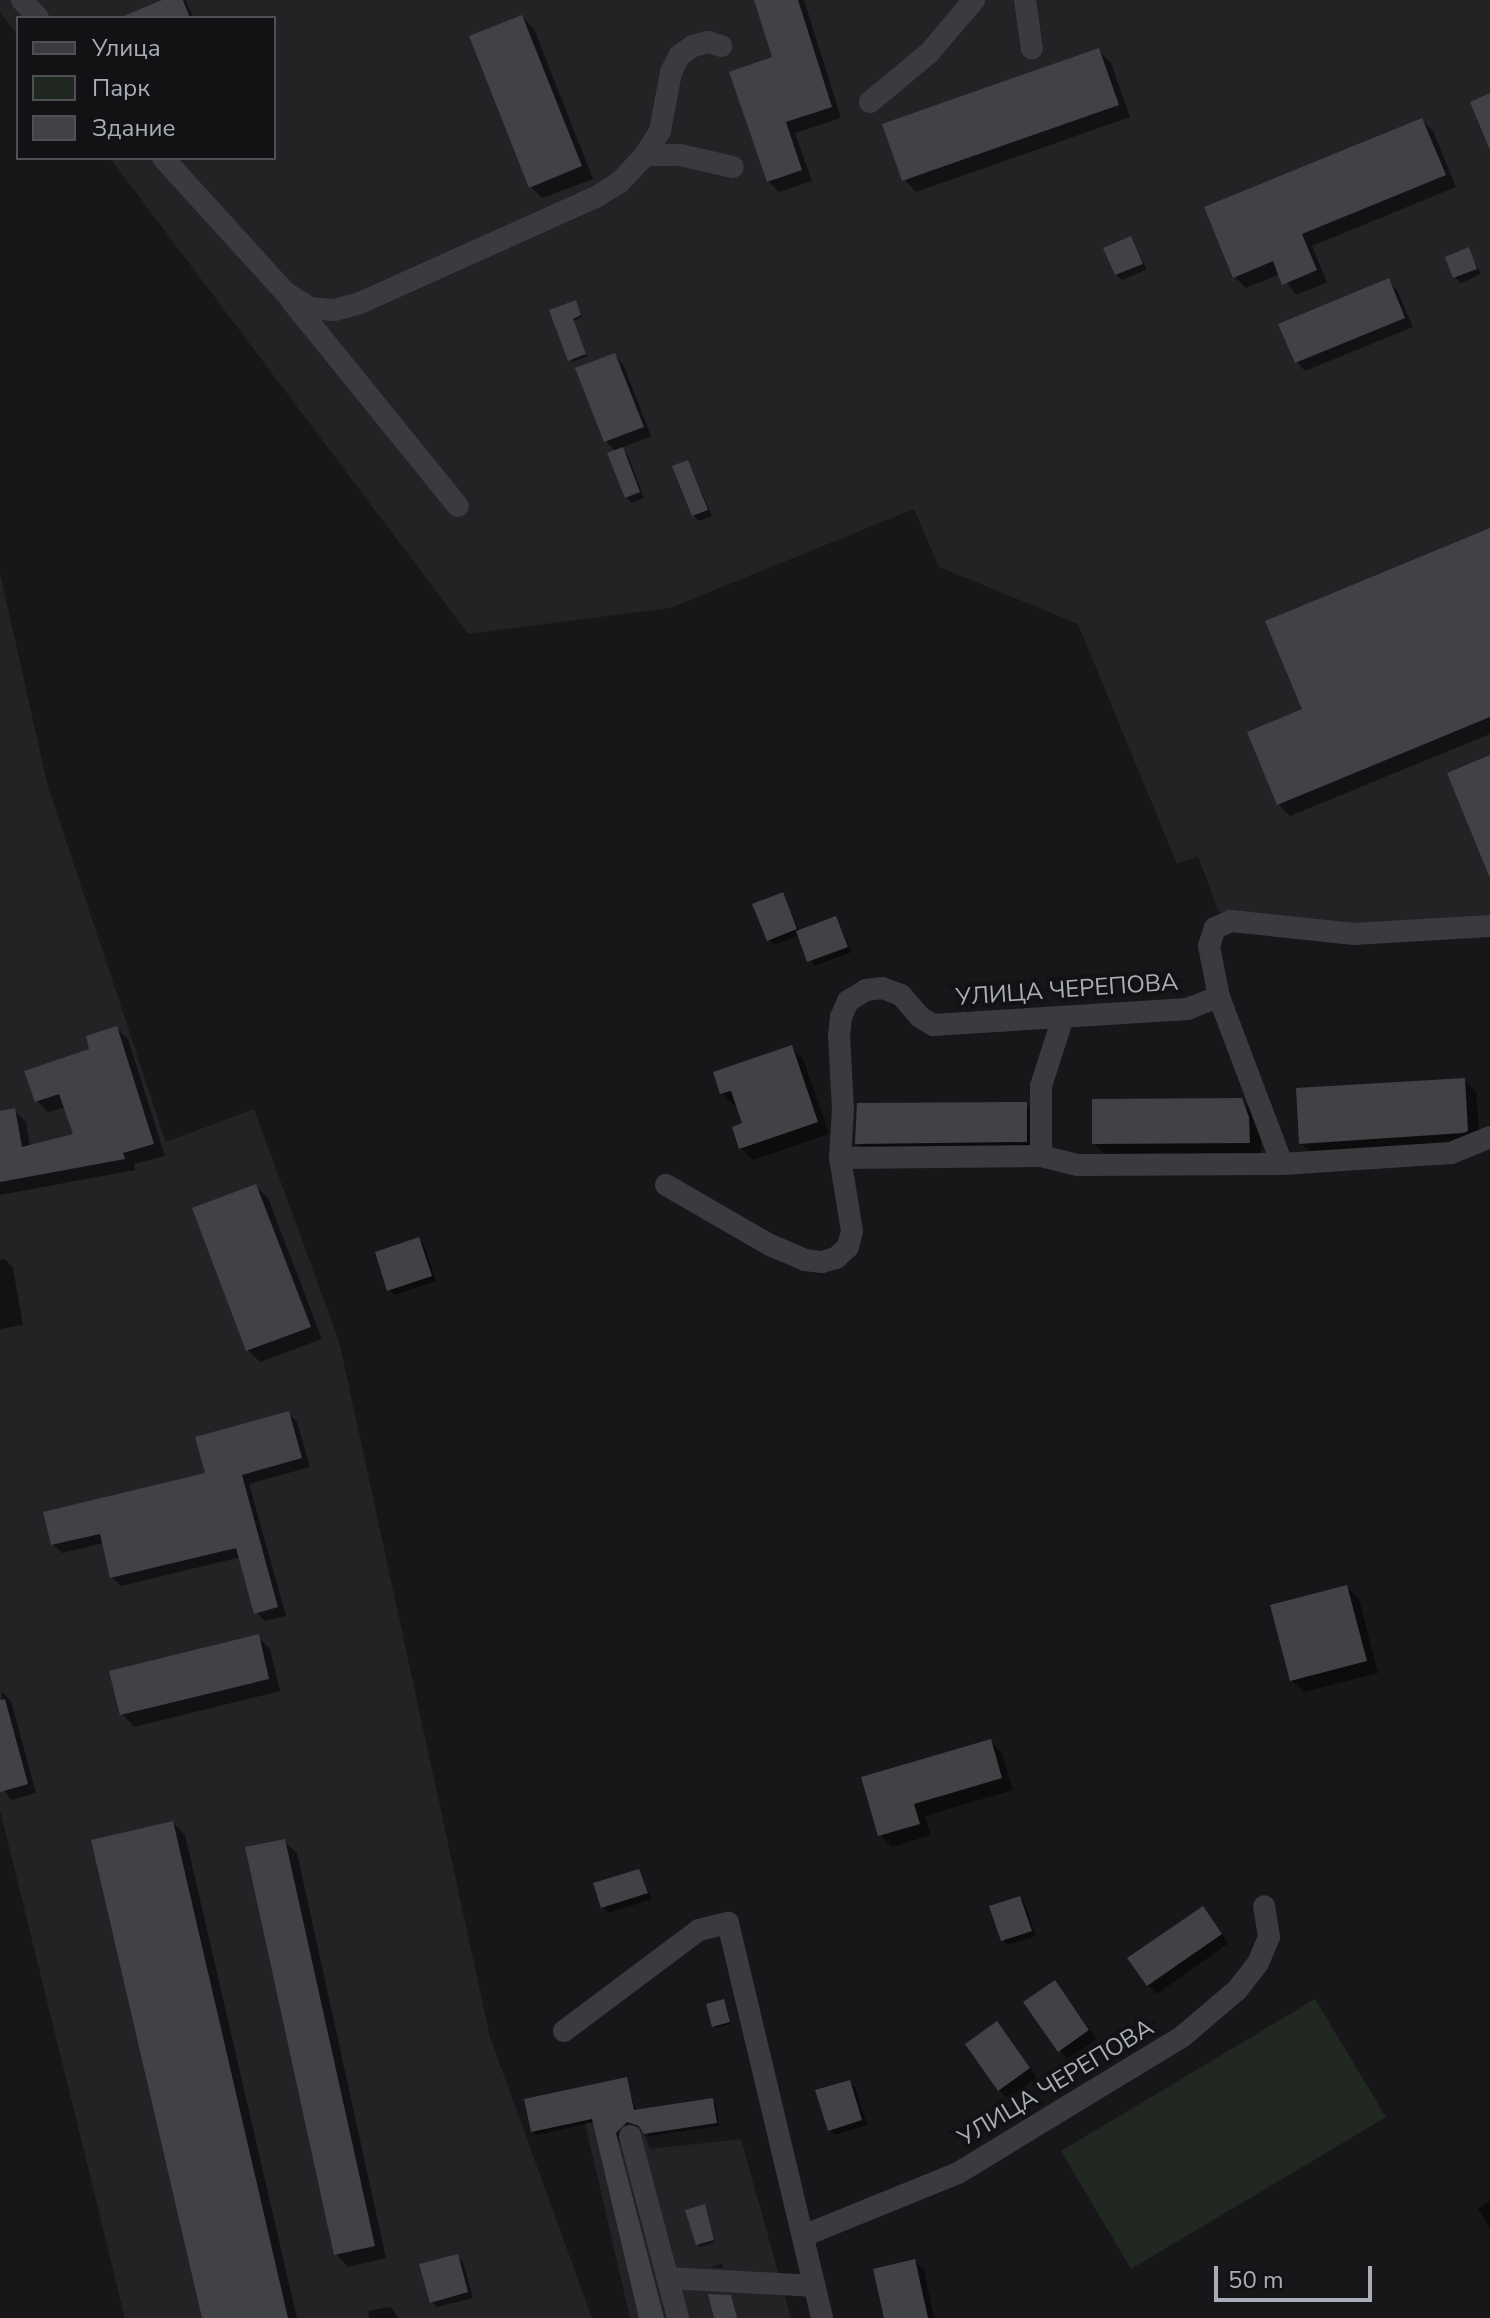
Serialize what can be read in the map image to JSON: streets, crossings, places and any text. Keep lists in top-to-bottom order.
{
  "streets": {
    "street": ["УЛИЦА ЧЕРЕПОВА"]
  },
  "legend": ["Улица", "Парк", "Здание"],
  "scale_bar": "50 m"
}
